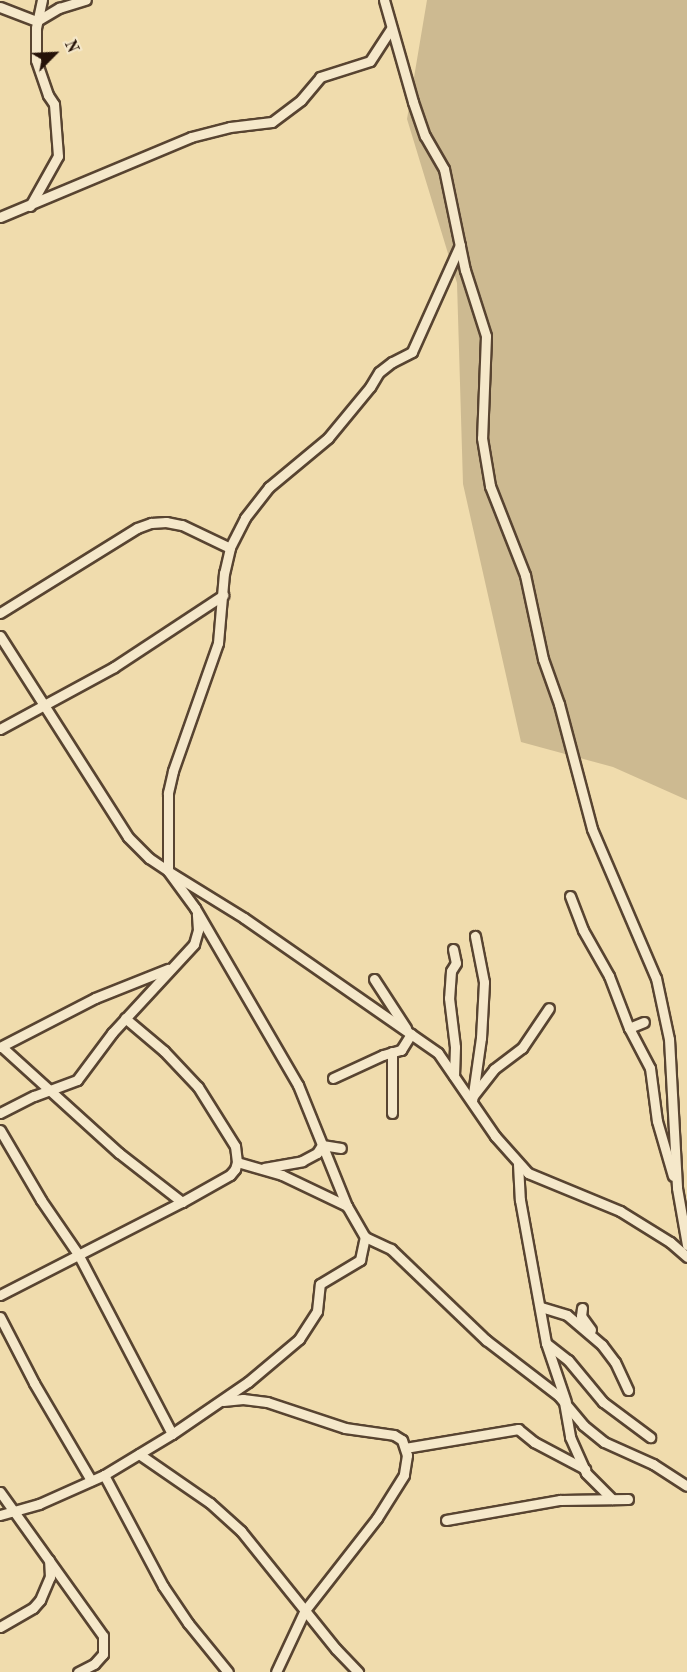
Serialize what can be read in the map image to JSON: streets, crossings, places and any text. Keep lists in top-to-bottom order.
{
  "north": "top right"
}
